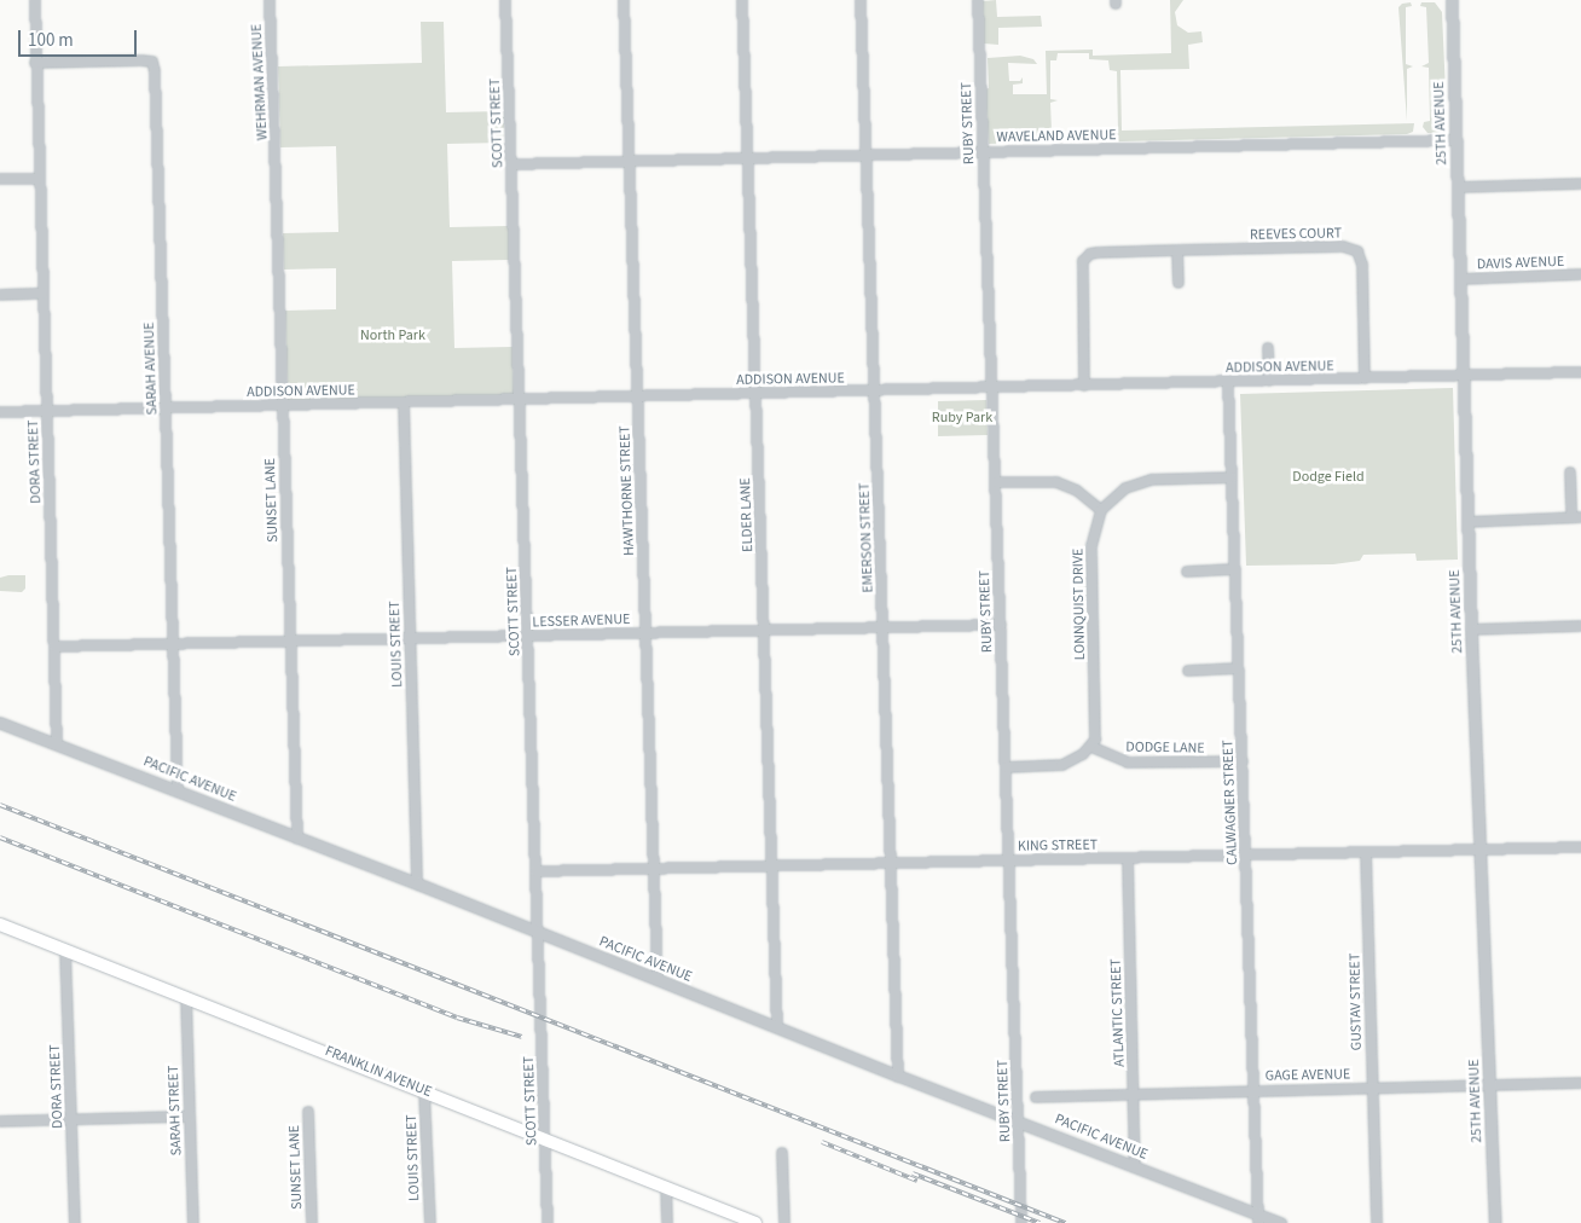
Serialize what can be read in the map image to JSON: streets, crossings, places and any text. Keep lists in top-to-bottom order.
{
  "streets": {
    "main road": ["FRANKLIN AVENUE"],
    "street": [
      "WEHRMAN AVENUE",
      "SCOTT STREET",
      "RUBY STREET",
      "25TH AVENUE",
      "WAVELAND AVENUE",
      "REEVES COURT",
      "DAVIS AVENUE",
      "ADDISON AVENUE",
      "SARAH AVENUE",
      "DORA STREET",
      "HAWTHORNE STREET",
      "SUNSET LANE",
      "ELDER LANE",
      "EMERSON STREET",
      "LONNQUIST DRIVE",
      "LESSER AVENUE",
      "LOUIS STREET",
      "DODGE LANE",
      "PACIFIC AVENUE",
      "CALWAGNER STREET",
      "KING STREET",
      "GUSTAV STREET",
      "ATLANTIC STREET",
      "GAGE AVENUE",
      "SARAH STREET"
    ]
  },
  "crossings": [
    ["WEHRMAN AVENUE", "SUNSET LANE"],
    ["SCOTT STREET", "WAVELAND AVENUE"],
    ["SCOTT STREET", "ADDISON AVENUE"],
    ["SCOTT STREET", "LESSER AVENUE"],
    ["SCOTT STREET", "PACIFIC AVENUE"],
    ["SCOTT STREET", "KING STREET"],
    ["SCOTT STREET", "FRANKLIN AVENUE"],
    ["RUBY STREET", "WAVELAND AVENUE"],
    ["RUBY STREET", "ADDISON AVENUE"],
    ["RUBY STREET", "LESSER AVENUE"],
    ["RUBY STREET", "PACIFIC AVENUE"],
    ["RUBY STREET", "KING STREET"],
    ["25TH AVENUE", "WAVELAND AVENUE"],
    ["25TH AVENUE", "DAVIS AVENUE"],
    ["25TH AVENUE", "ADDISON AVENUE"],
    ["25TH AVENUE", "KING STREET"],
    ["25TH AVENUE", "GAGE AVENUE"],
    ["WAVELAND AVENUE", "HAWTHORNE STREET"],
    ["WAVELAND AVENUE", "ELDER LANE"],
    ["WAVELAND AVENUE", "EMERSON STREET"],
    ["REEVES COURT", "ADDISON AVENUE"],
    ["ADDISON AVENUE", "SARAH AVENUE"],
    ["ADDISON AVENUE", "DORA STREET"],
    ["ADDISON AVENUE", "HAWTHORNE STREET"],
    ["ADDISON AVENUE", "SUNSET LANE"],
    ["ADDISON AVENUE", "ELDER LANE"],
    ["ADDISON AVENUE", "EMERSON STREET"],
    ["ADDISON AVENUE", "LOUIS STREET"],
    ["ADDISON AVENUE", "CALWAGNER STREET"],
    ["SARAH AVENUE", "DORA STREET"],
    ["SARAH AVENUE", "LESSER AVENUE"],
    ["SARAH AVENUE", "PACIFIC AVENUE"],
    ["DORA STREET", "LESSER AVENUE"],
    ["DORA STREET", "PACIFIC AVENUE"],
    ["DORA STREET", "FRANKLIN AVENUE"],
    ["HAWTHORNE STREET", "LESSER AVENUE"],
    ["HAWTHORNE STREET", "PACIFIC AVENUE"],
    ["HAWTHORNE STREET", "KING STREET"],
    ["SUNSET LANE", "LESSER AVENUE"],
    ["SUNSET LANE", "PACIFIC AVENUE"],
    ["ELDER LANE", "LESSER AVENUE"],
    ["ELDER LANE", "PACIFIC AVENUE"],
    ["ELDER LANE", "KING STREET"],
    ["EMERSON STREET", "LESSER AVENUE"],
    ["EMERSON STREET", "PACIFIC AVENUE"],
    ["EMERSON STREET", "KING STREET"],
    ["LONNQUIST DRIVE", "DODGE LANE"],
    ["LESSER AVENUE", "LOUIS STREET"],
    ["LOUIS STREET", "PACIFIC AVENUE"],
    ["LOUIS STREET", "FRANKLIN AVENUE"],
    ["DODGE LANE", "CALWAGNER STREET"],
    ["PACIFIC AVENUE", "CALWAGNER STREET"],
    ["PACIFIC AVENUE", "ATLANTIC STREET"],
    ["CALWAGNER STREET", "KING STREET"],
    ["CALWAGNER STREET", "GAGE AVENUE"],
    ["KING STREET", "GUSTAV STREET"],
    ["KING STREET", "ATLANTIC STREET"],
    ["GUSTAV STREET", "GAGE AVENUE"],
    ["ATLANTIC STREET", "GAGE AVENUE"],
    ["FRANKLIN AVENUE", "SARAH STREET"]
  ],
  "parks": ["North Park", "Ruby Park", "Dodge Field"],
  "scale_bar": "100 m"
}
